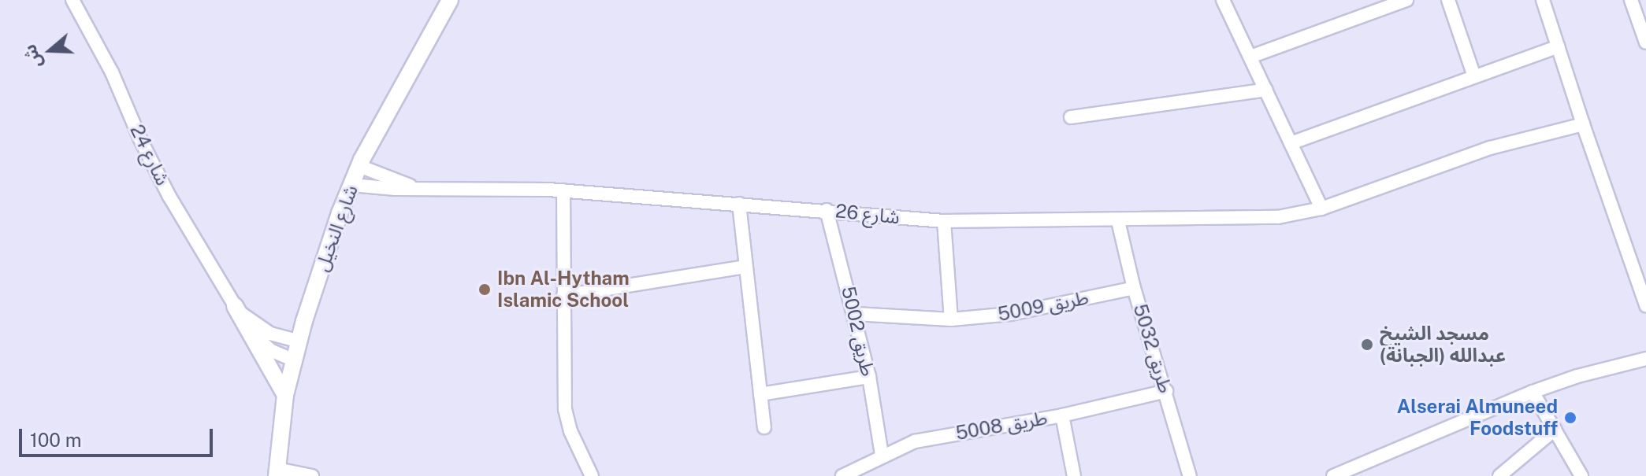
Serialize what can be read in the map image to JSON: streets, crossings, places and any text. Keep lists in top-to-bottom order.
{
  "streets": {
    "street": [
      "شارع 24",
      "شارع 26",
      "شارع النخيل",
      "طريق 5009",
      "طريق 5002",
      "طريق 5032",
      "طريق 5008"
    ]
  },
  "crossings": [
    ["شارع 24", "شارع النخيل"],
    ["شارع 26", "شارع النخيل"],
    ["شارع 26", "طريق 5002"],
    ["شارع 26", "طريق 5032"],
    ["طريق 5009", "طريق 5002"],
    ["طريق 5009", "طريق 5032"],
    ["طريق 5002", "طريق 5008"],
    ["طريق 5032", "طريق 5008"]
  ],
  "places": ["Ibn Al-Hytham Islamic School", "مسجد الشيخ عبدالله (الجبانة)", "Alserai Almuneed Foodstuff"],
  "scale_bar": "100 m",
  "north": "left"
}
